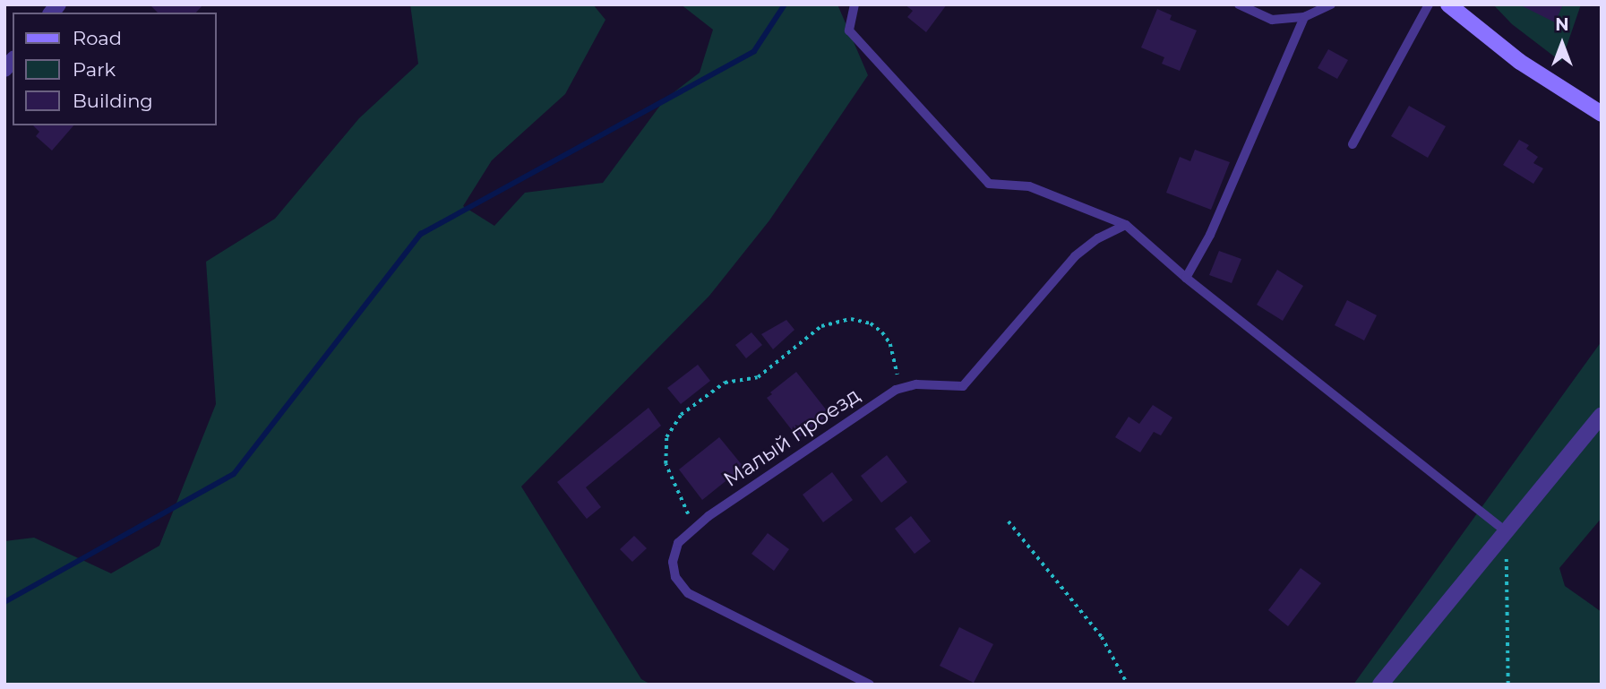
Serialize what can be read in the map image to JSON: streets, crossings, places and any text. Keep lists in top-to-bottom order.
{
  "streets": {
    "lane": ["Малый проезд"]
  },
  "legend": ["Road", "Park", "Building"],
  "north": "top"
}
